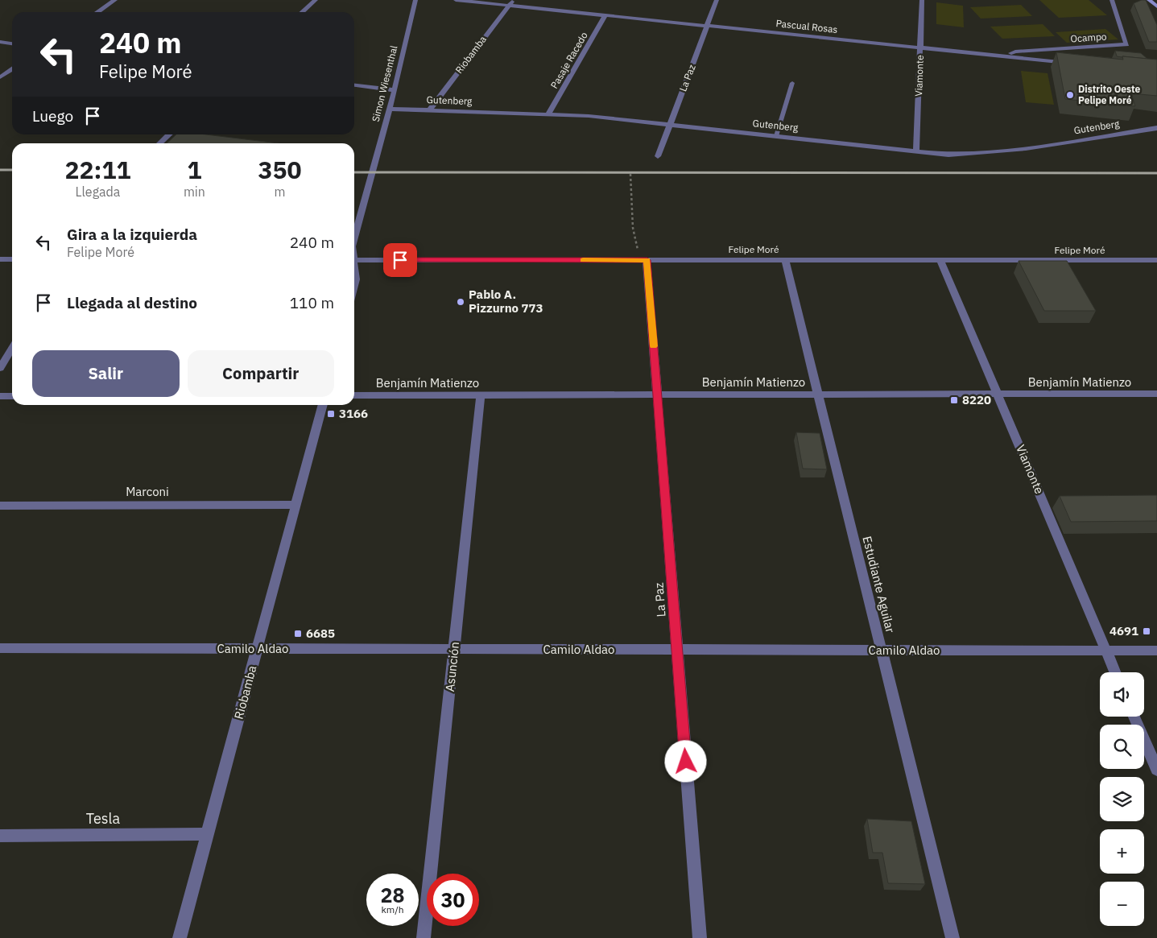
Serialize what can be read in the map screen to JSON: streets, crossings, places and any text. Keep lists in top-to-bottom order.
{
  "streets": {
    "street": [
      "Pascual Rosas",
      "Ocampo",
      "Riobamba",
      "Pasaje Racedo",
      "Viamonte",
      "La Paz",
      "Simon Wiesenthal",
      "Gutenberg",
      "Felipe Moré",
      "Benjamín Matienzo",
      "Marconi",
      "Estudiante Aguilar",
      "Camilo Aldao",
      "Asunción",
      "Tesla"
    ]
  },
  "crossings": [
    ["Pascual Rosas", "Ocampo"],
    ["Pascual Rosas", "Riobamba"],
    ["Pascual Rosas", "Pasaje Racedo"],
    ["Pascual Rosas", "Viamonte"],
    ["Pascual Rosas", "La Paz"],
    ["Riobamba", "Gutenberg"],
    ["Riobamba", "Marconi"],
    ["Riobamba", "Camilo Aldao"],
    ["Riobamba", "Tesla"],
    ["Pasaje Racedo", "Gutenberg"],
    ["Viamonte", "Gutenberg"],
    ["Viamonte", "Felipe Moré"],
    ["Viamonte", "Benjamín Matienzo"],
    ["Viamonte", "Camilo Aldao"],
    ["La Paz", "Gutenberg"],
    ["La Paz", "Felipe Moré"],
    ["La Paz", "Benjamín Matienzo"],
    ["La Paz", "Camilo Aldao"],
    ["Simon Wiesenthal", "Gutenberg"],
    ["Felipe Moré", "Estudiante Aguilar"],
    ["Benjamín Matienzo", "Estudiante Aguilar"],
    ["Benjamín Matienzo", "Asunción"],
    ["Estudiante Aguilar", "Camilo Aldao"],
    ["Camilo Aldao", "Asunción"]
  ],
  "places": {
    "other": ["Distrito Oeste Pelipe Moré", "Pablo A. Pizzurno 773"],
    "transit": [
      "8220",
      "3166",
      "4691",
      "6685"
    ]
  },
  "page": {
    "turn": ["240 m", "Felipe Moré"],
    "then": "Luego",
    "eta": [
      "22:11",
      "Llegada",
      "1",
      "min",
      "350",
      "m"
    ],
    "list": [
      {
        "name": "Gira a la izquierda",
        "note": "Felipe Moré",
        "value": "240 m"
      },
      {
        "name": "Llegada al destino",
        "value": "110 m"
      }
    ],
    "buttons": ["Salir", "Compartir"],
    "map_buttons": ["+", "−"],
    "speed": "28 km/h",
    "limit": "30"
  }
}
